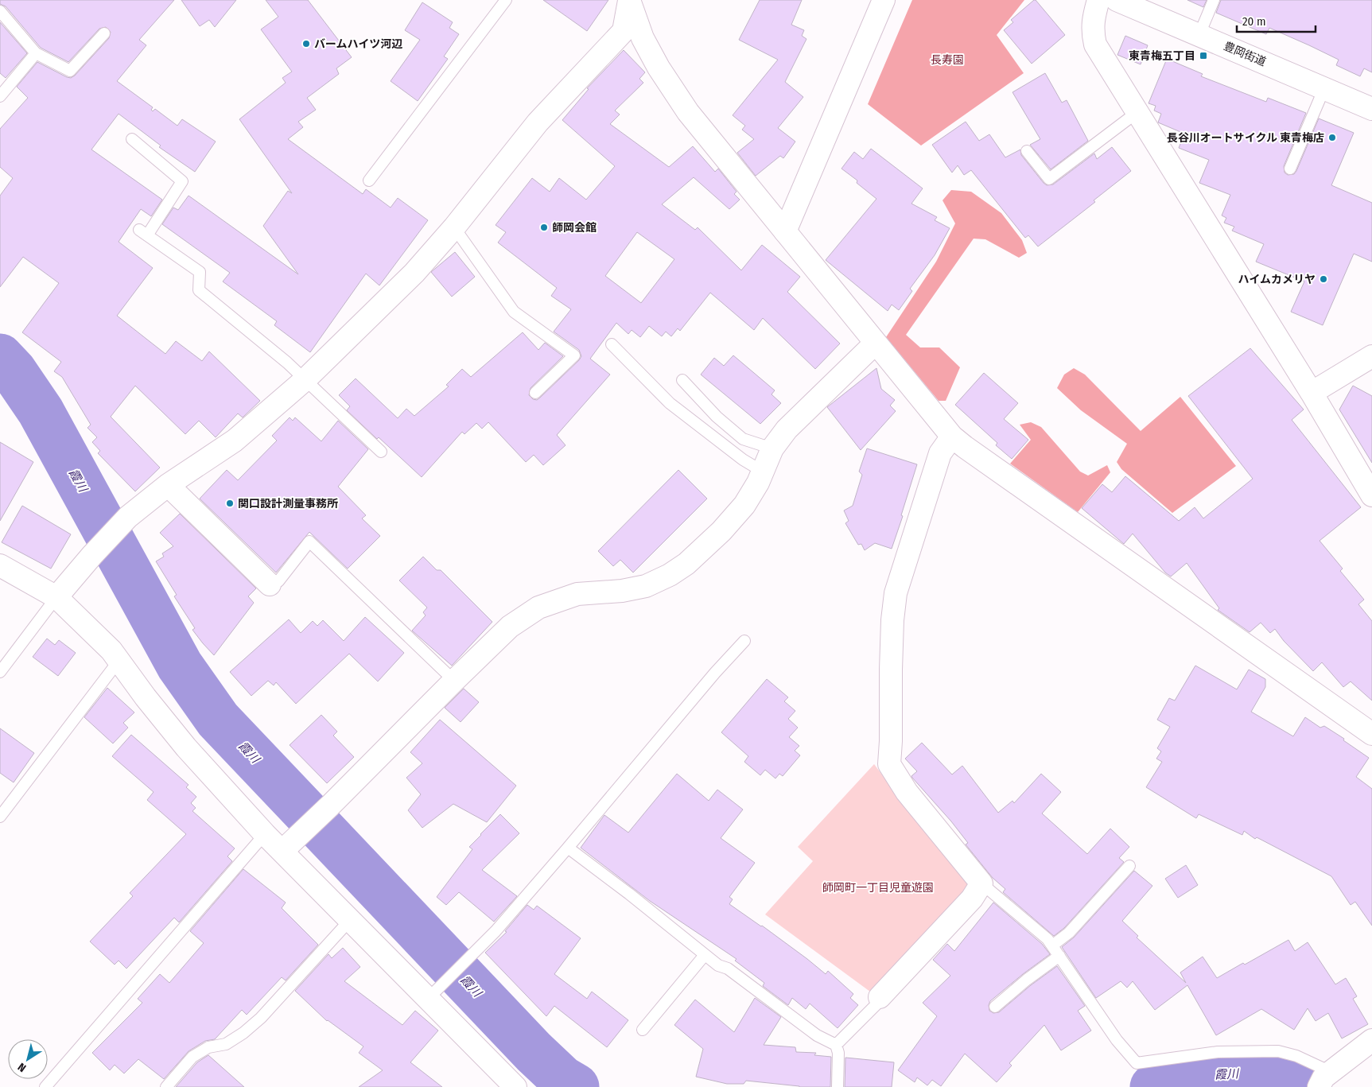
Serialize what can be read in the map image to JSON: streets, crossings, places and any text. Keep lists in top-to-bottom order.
{
  "streets": {
    "street": ["豊岡街道"]
  },
  "water": ["霞川"],
  "parks": ["長寿園", "師岡町一丁目児童遊園"],
  "places": {
    "other": [
      "バームハイツ河辺",
      "長谷川オートサイクル 東青梅店",
      "師岡会館",
      "ハイムカメリヤ",
      "関口設計測量事務所"
    ],
    "transit": ["東青梅五丁目"]
  },
  "scale_bar": "20 m",
  "north": "bottom left"
}
